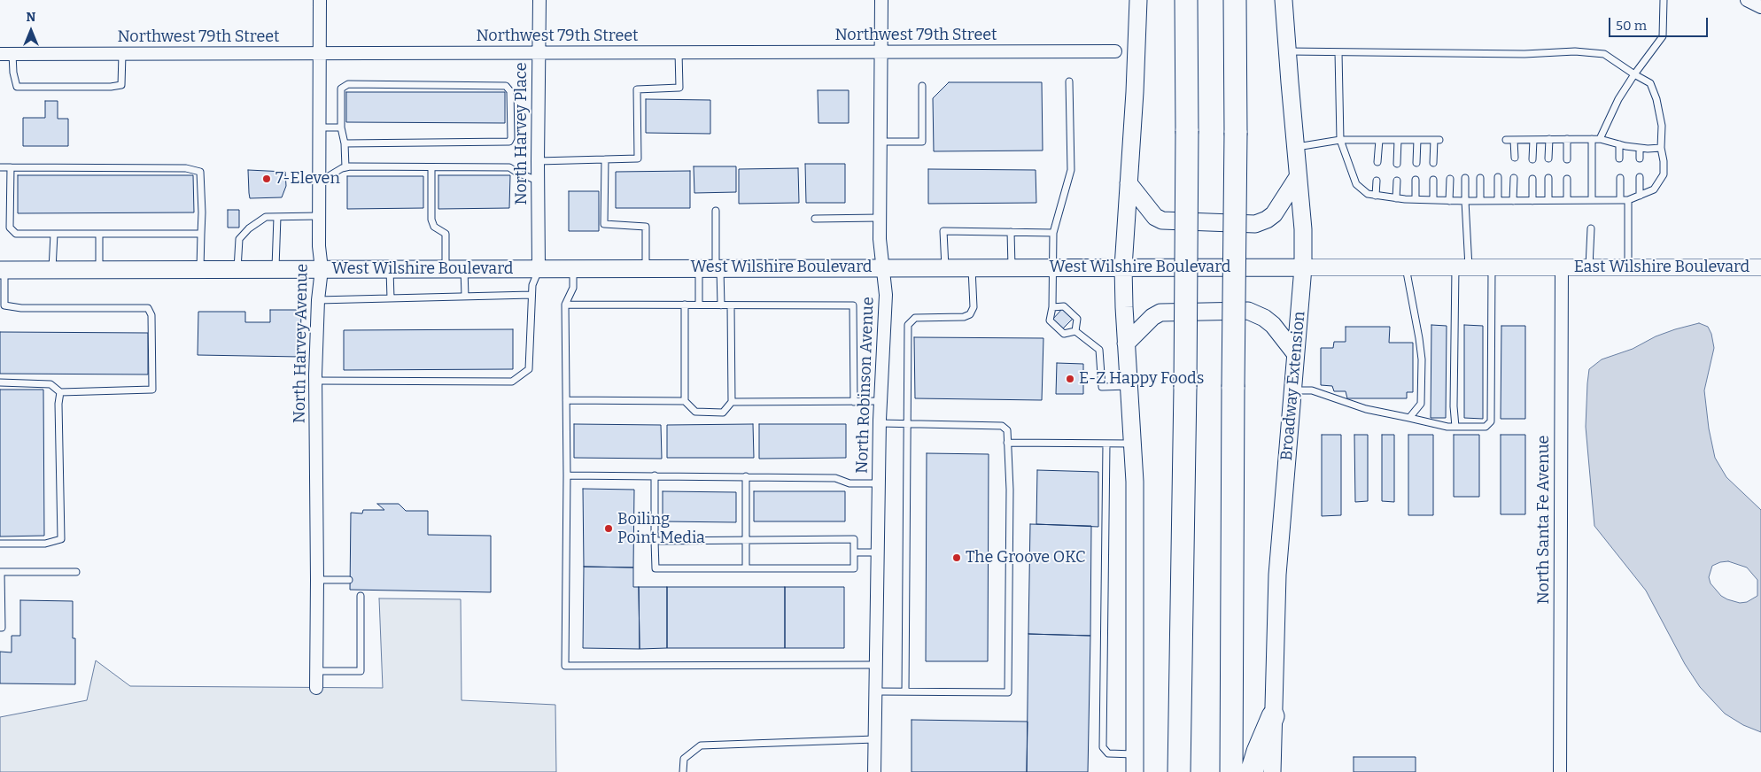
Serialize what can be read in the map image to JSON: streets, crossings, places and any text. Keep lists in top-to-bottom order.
{
  "streets": {
    "main road": ["West Wilshire Boulevard", "Broadway Extension"],
    "street": [
      "Northwest 79th Street",
      "North Harvey Place",
      "East Wilshire Boulevard",
      "North Harvey Avenue",
      "North Robinson Avenue",
      "North Santa Fe Avenue"
    ]
  },
  "crossings": [
    ["Northwest 79th Street", "North Harvey Place"],
    ["Northwest 79th Street", "North Harvey Avenue"],
    ["Northwest 79th Street", "North Robinson Avenue"],
    ["North Harvey Place", "West Wilshire Boulevard"],
    ["West Wilshire Boulevard", "East Wilshire Boulevard"],
    ["West Wilshire Boulevard", "North Harvey Avenue"],
    ["West Wilshire Boulevard", "North Robinson Avenue"],
    ["West Wilshire Boulevard", "Broadway Extension"],
    ["West Wilshire Boulevard", "North Santa Fe Avenue"],
    ["East Wilshire Boulevard", "North Santa Fe Avenue"]
  ],
  "places": [
    "7-Eleven",
    "E-Z Happy Foods",
    "Boiling Point Media",
    "The Groove OKC"
  ],
  "scale_bar": "50 m",
  "north": "top"
}
